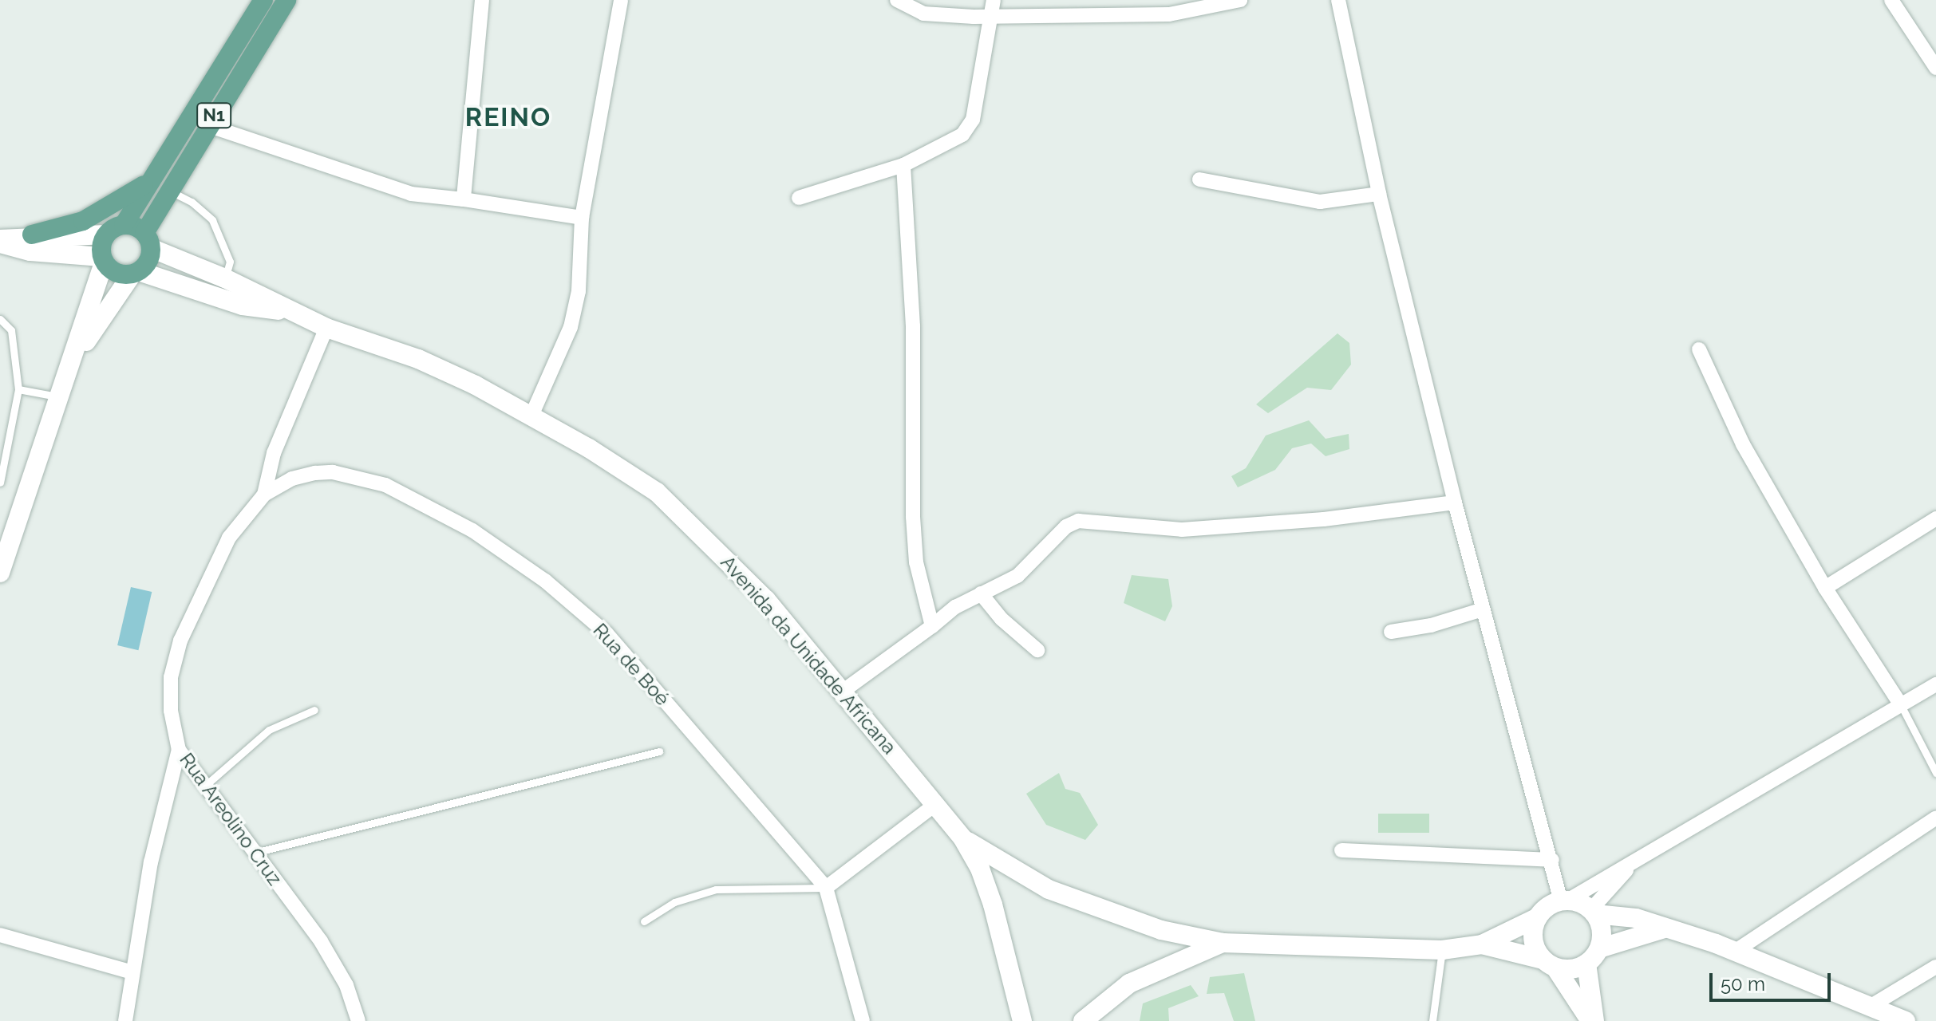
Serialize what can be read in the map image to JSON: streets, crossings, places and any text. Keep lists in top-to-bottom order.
{
  "streets": {
    "main road": ["N1"],
    "street": ["Avenida da Unidade Africana", "Rua de Boé", "Rua Areolino Cruz"]
  },
  "crossings": [
    ["N1", "Avenida da Unidade Africana"],
    ["Avenida da Unidade Africana", "Rua Areolino Cruz"],
    ["Rua de Boé", "Rua Areolino Cruz"]
  ],
  "districts": ["REINO"],
  "scale_bar": "50 m"
}
